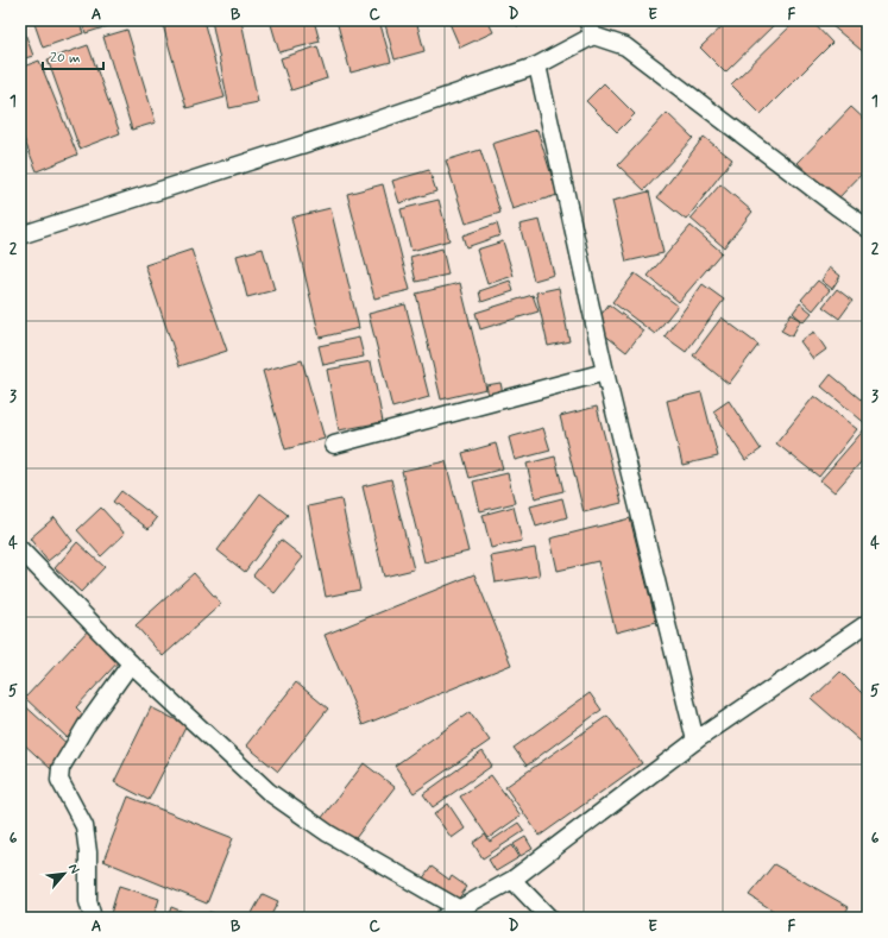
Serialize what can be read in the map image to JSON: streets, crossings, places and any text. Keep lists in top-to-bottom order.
{
  "scale_bar": "20 m",
  "north": "top right",
  "grid": {
    "columns": [
      "A",
      "B",
      "C",
      "D",
      "E",
      "F"
    ],
    "rows": [
      "1",
      "2",
      "3",
      "4",
      "5",
      "6"
    ]
  }
}
